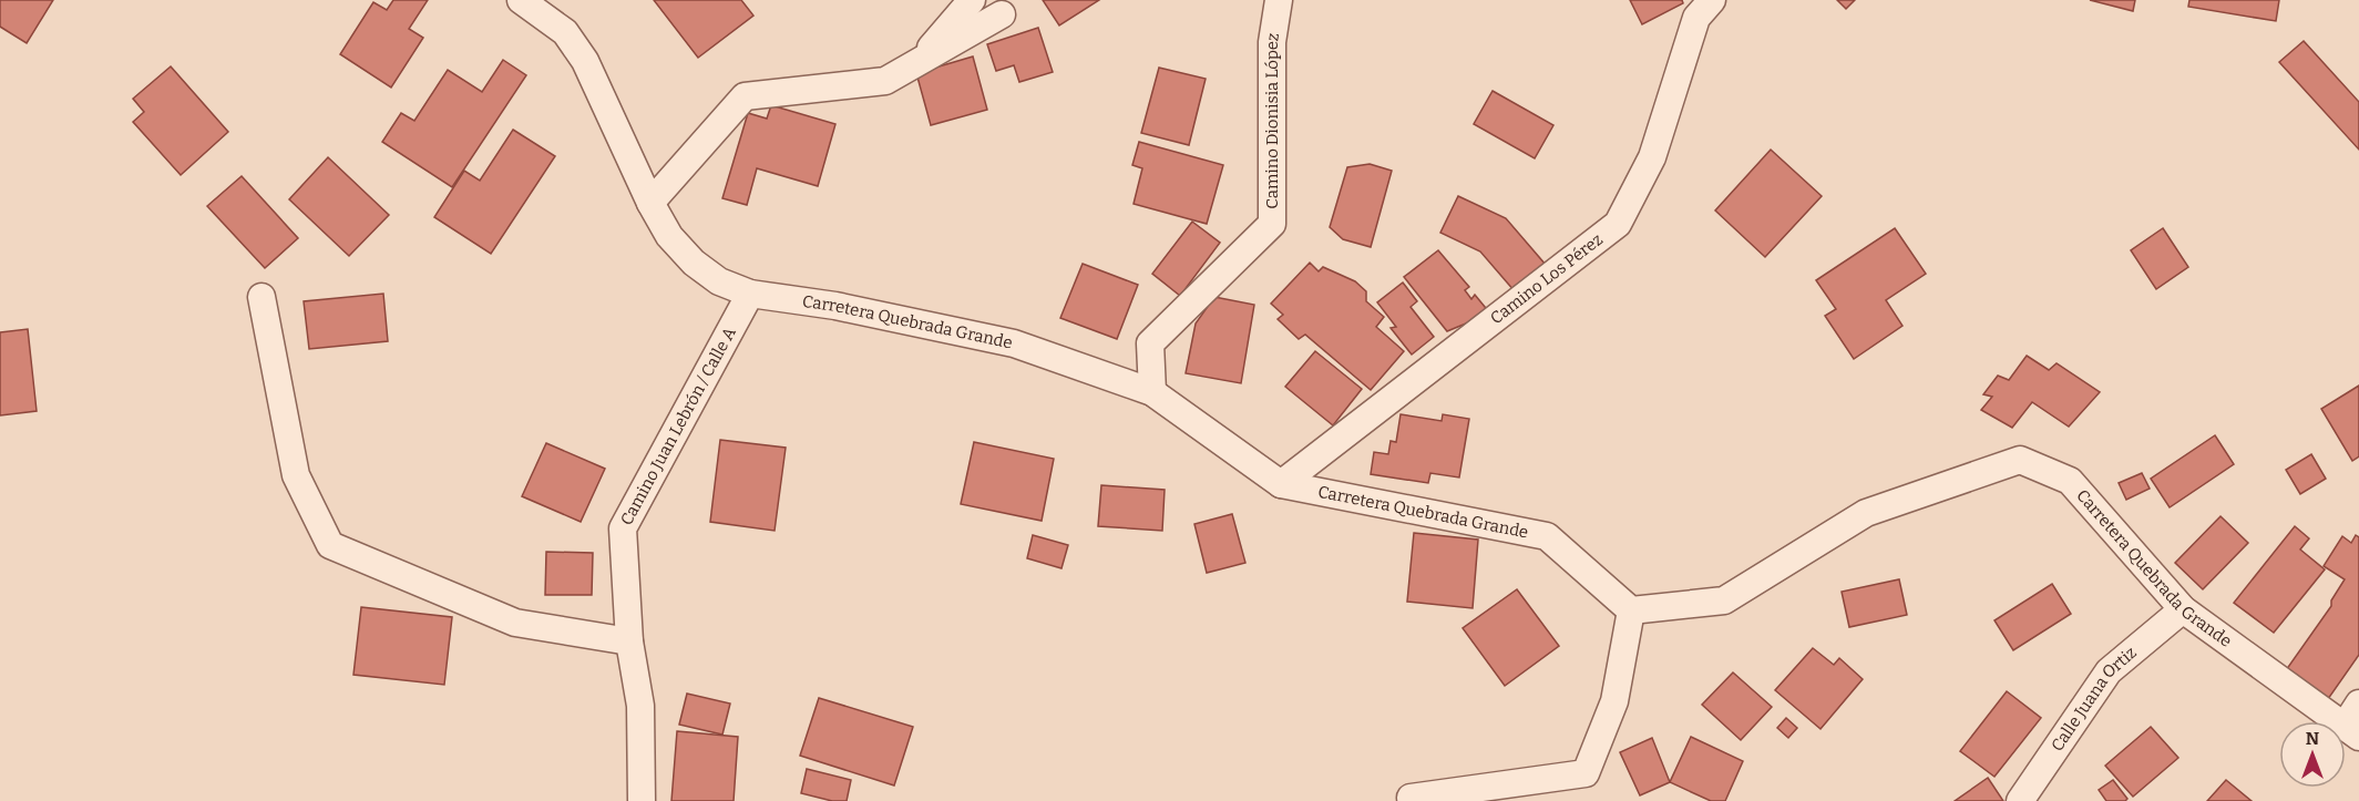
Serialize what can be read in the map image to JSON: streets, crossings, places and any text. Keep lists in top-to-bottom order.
{
  "streets": {
    "street": [
      "Camino Dionisia López",
      "Camino Los Pérez",
      "Carretera Quebrada Grande",
      "Camino Juan Lebrón / Calle A",
      "Calle Juana Ortiz"
    ]
  },
  "crossings": [
    ["Camino Dionisia López", "Carretera Quebrada Grande"],
    ["Camino Los Pérez", "Carretera Quebrada Grande"],
    ["Carretera Quebrada Grande", "Camino Juan Lebrón / Calle A"],
    ["Carretera Quebrada Grande", "Calle Juana Ortiz"]
  ],
  "north": "top"
}
